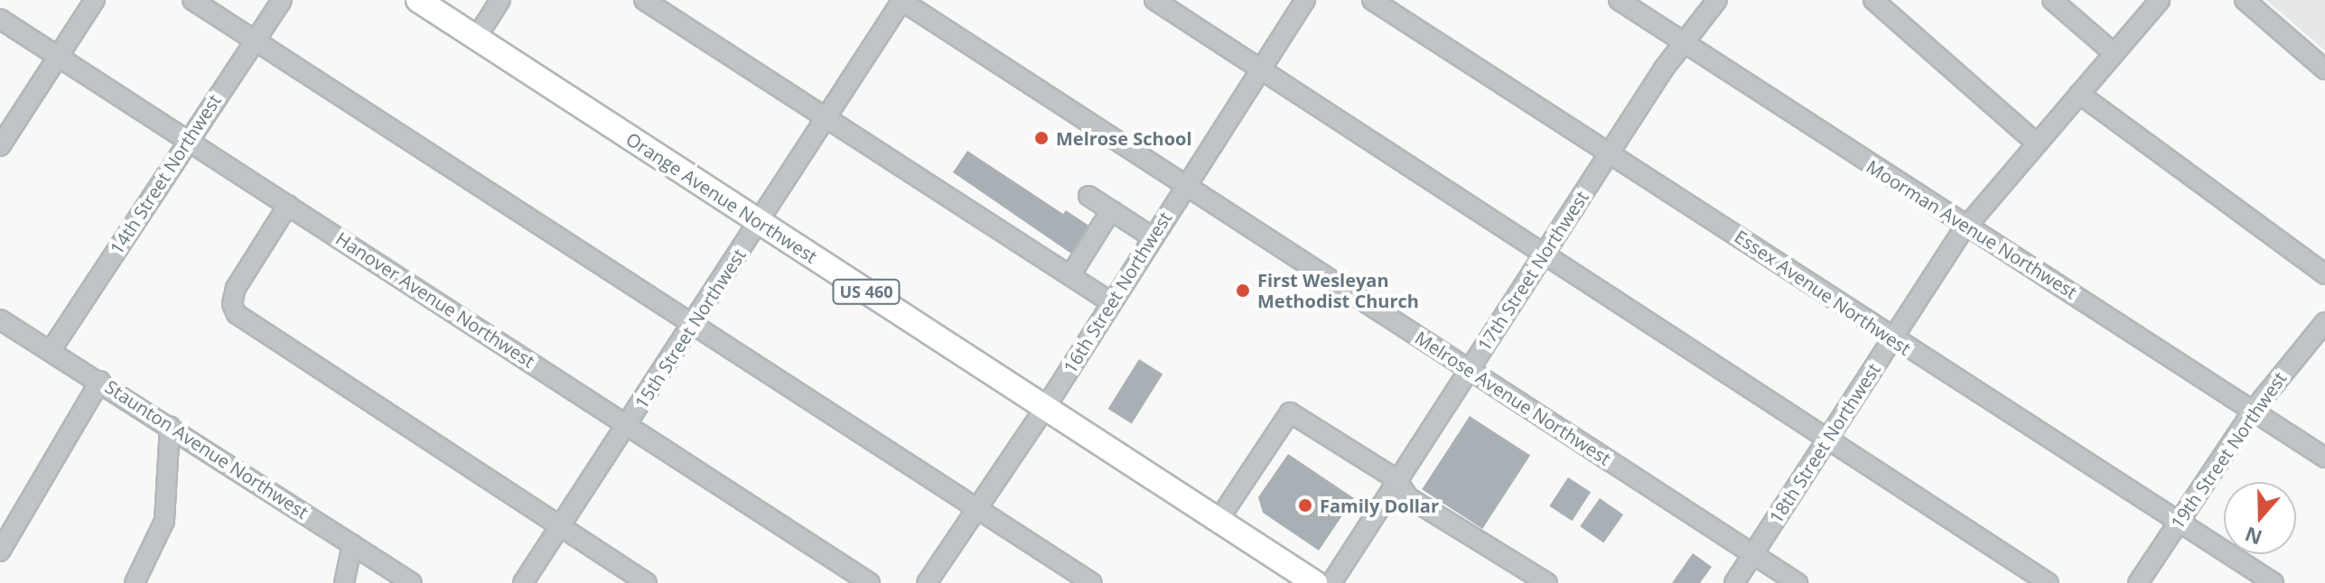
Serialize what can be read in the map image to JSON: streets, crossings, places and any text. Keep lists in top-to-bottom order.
{
  "streets": {
    "main road": ["Orange Avenue Northwest", "US 460"],
    "street": [
      "14th Street Northwest",
      "Moorman Avenue Northwest",
      "17th Street Northwest",
      "16th Street Northwest",
      "Essex Avenue Northwest",
      "Hanover Avenue Northwest",
      "15th Street Northwest",
      "Melrose Avenue Northwest",
      "18th Street Northwest",
      "Staunton Avenue Northwest",
      "19th Street Northwest"
    ]
  },
  "crossings": [
    ["14th Street Northwest", "Hanover Avenue Northwest"],
    ["14th Street Northwest", "Staunton Avenue Northwest"],
    ["Orange Avenue Northwest", "16th Street Northwest"],
    ["Orange Avenue Northwest", "15th Street Northwest"],
    ["Moorman Avenue Northwest", "17th Street Northwest"],
    ["Moorman Avenue Northwest", "18th Street Northwest"],
    ["Moorman Avenue Northwest", "19th Street Northwest"],
    ["17th Street Northwest", "Essex Avenue Northwest"],
    ["17th Street Northwest", "Melrose Avenue Northwest"],
    ["16th Street Northwest", "Melrose Avenue Northwest"],
    ["Essex Avenue Northwest", "18th Street Northwest"],
    ["Essex Avenue Northwest", "19th Street Northwest"],
    ["Hanover Avenue Northwest", "15th Street Northwest"],
    ["15th Street Northwest", "Melrose Avenue Northwest"],
    ["Melrose Avenue Northwest", "18th Street Northwest"]
  ],
  "places": ["Melrose School", "First Wesleyan Methodist Church", "Family Dollar"],
  "north": "bottom"
}
